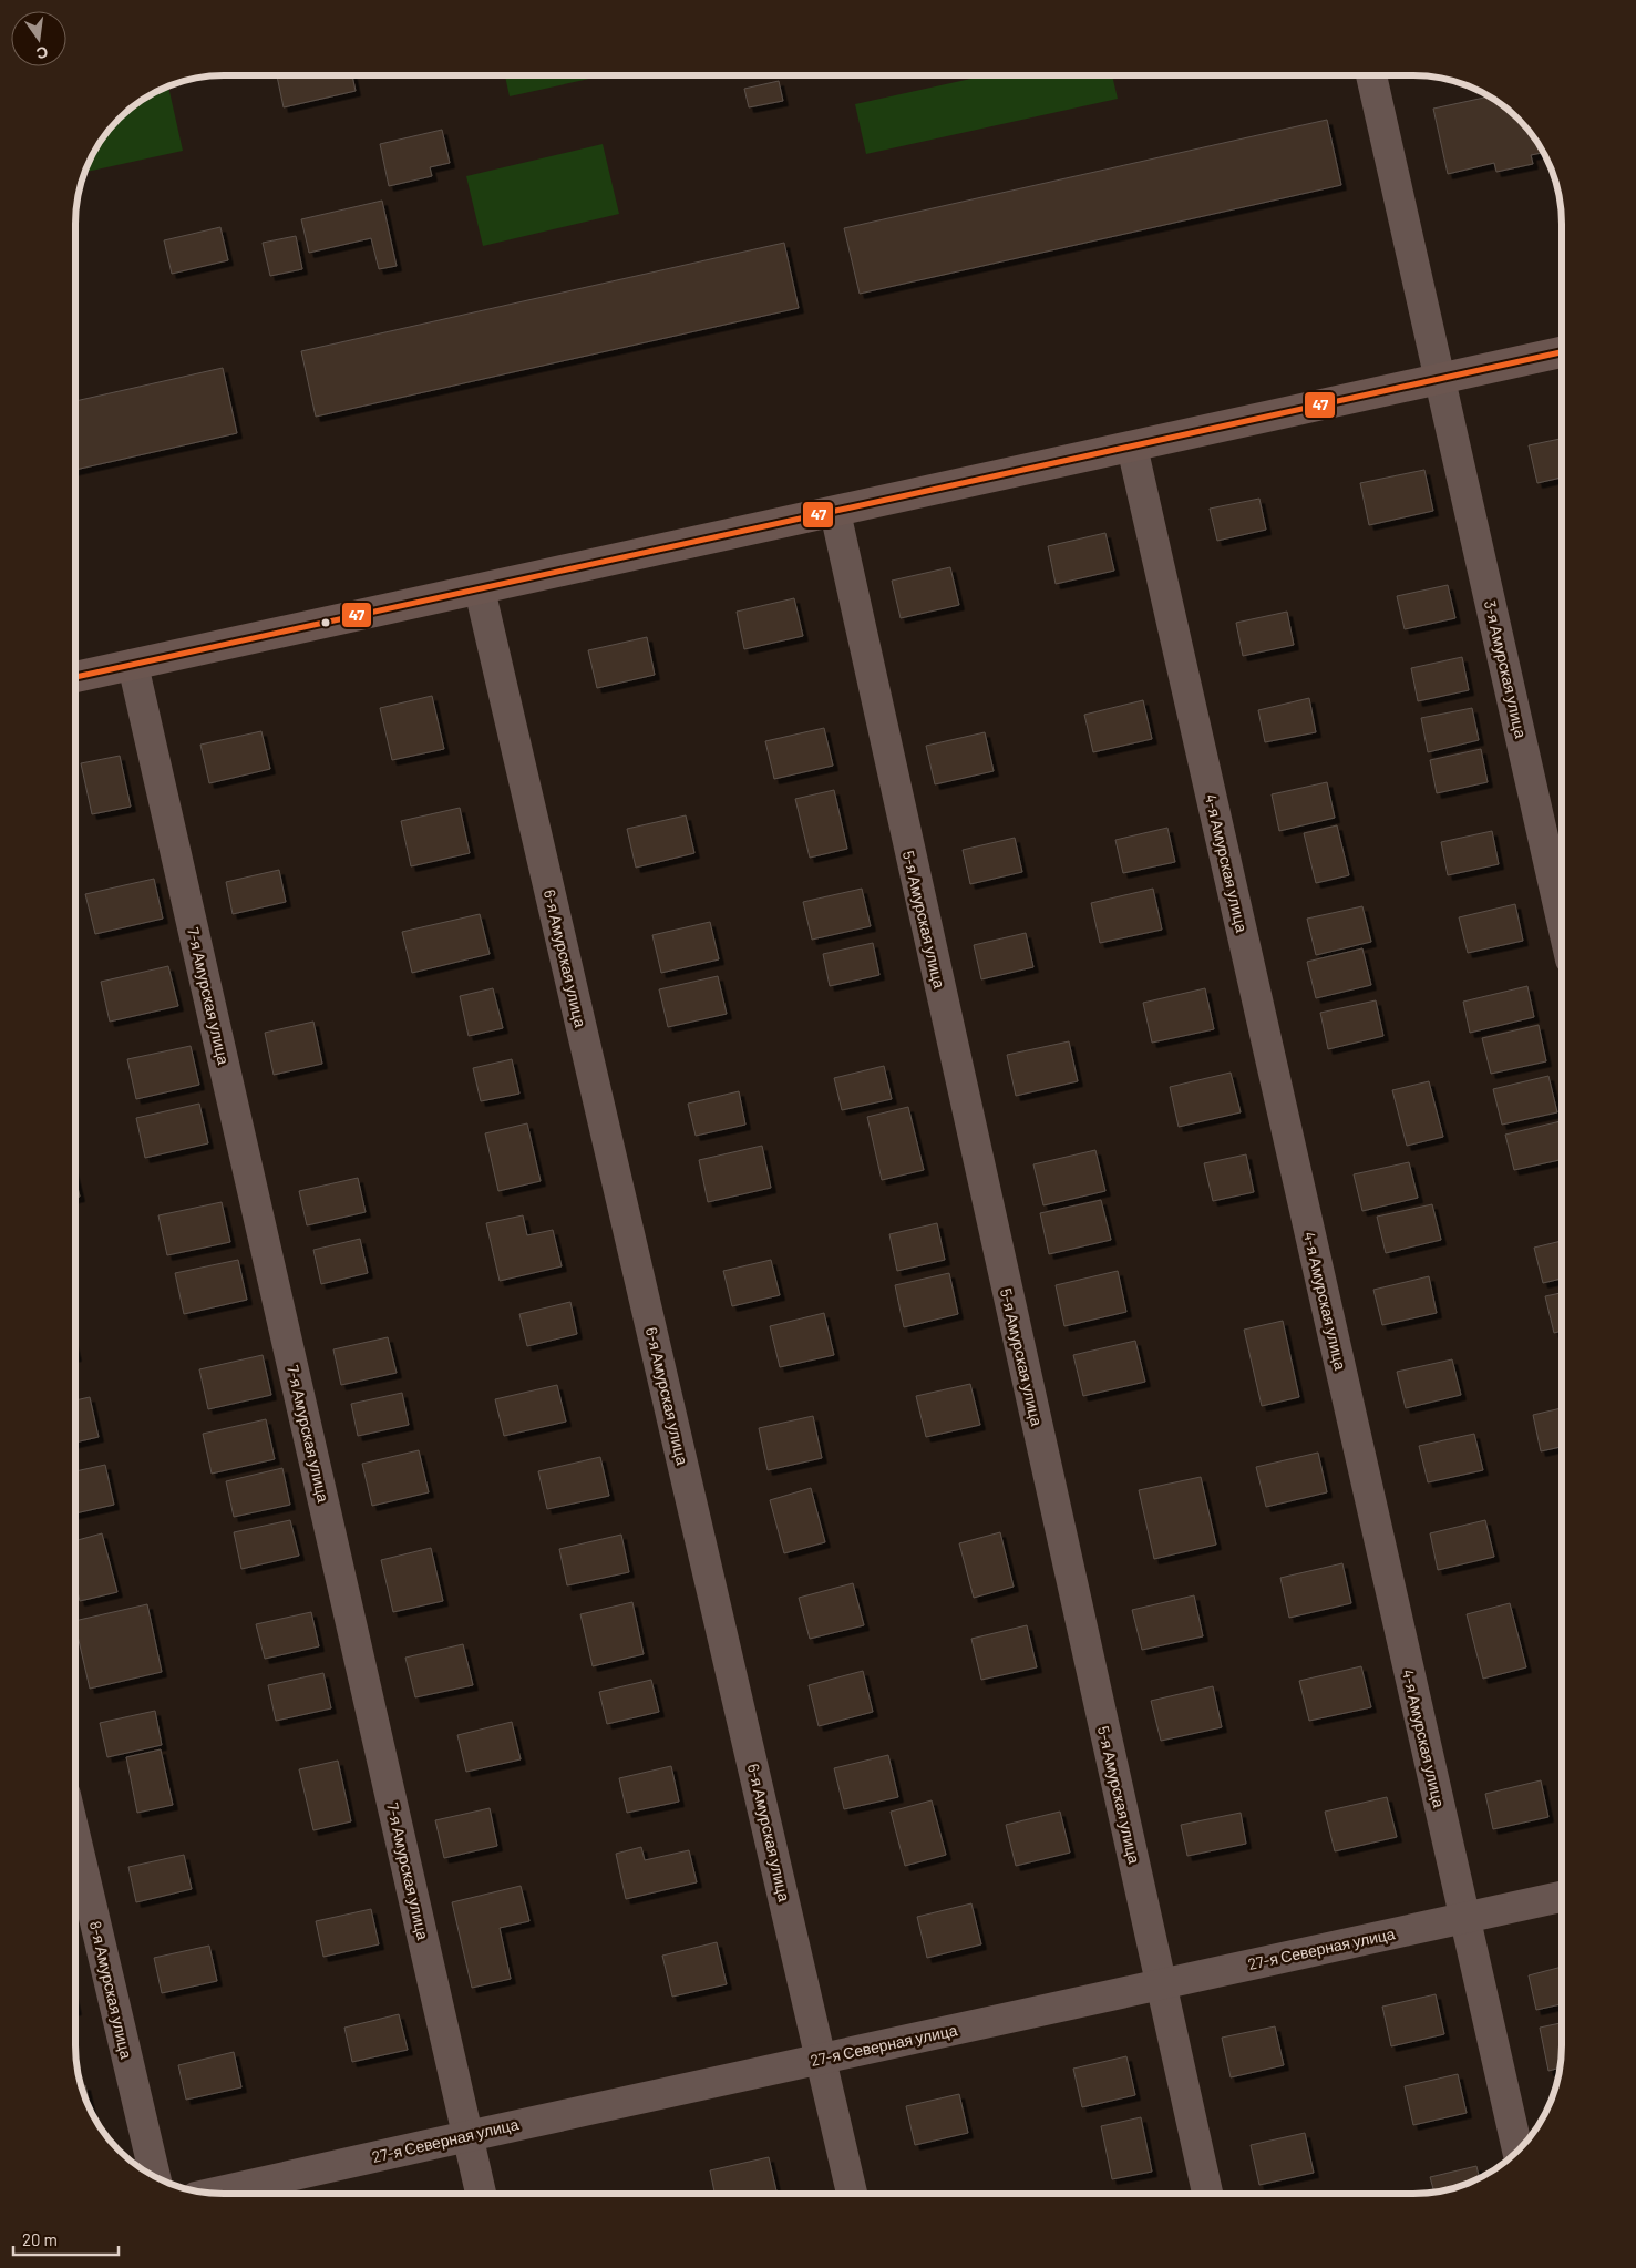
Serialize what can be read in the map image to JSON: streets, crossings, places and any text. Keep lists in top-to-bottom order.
{
  "streets": {
    "street": [
      "3-я Амурская улица",
      "4-я Амурская улица",
      "5-я Амурская улица",
      "6-я Амурская улица",
      "7-я Амурская улица",
      "27-я Северная улица",
      "8-я Амурская улица"
    ]
  },
  "crossings": [
    ["4-я Амурская улица", "27-я Северная улица"],
    ["5-я Амурская улица", "27-я Северная улица"],
    ["6-я Амурская улица", "27-я Северная улица"],
    ["7-я Амурская улица", "27-я Северная улица"]
  ],
  "lines": ["transit line 47"],
  "scale_bar": "20 m",
  "north": "bottom"
}
